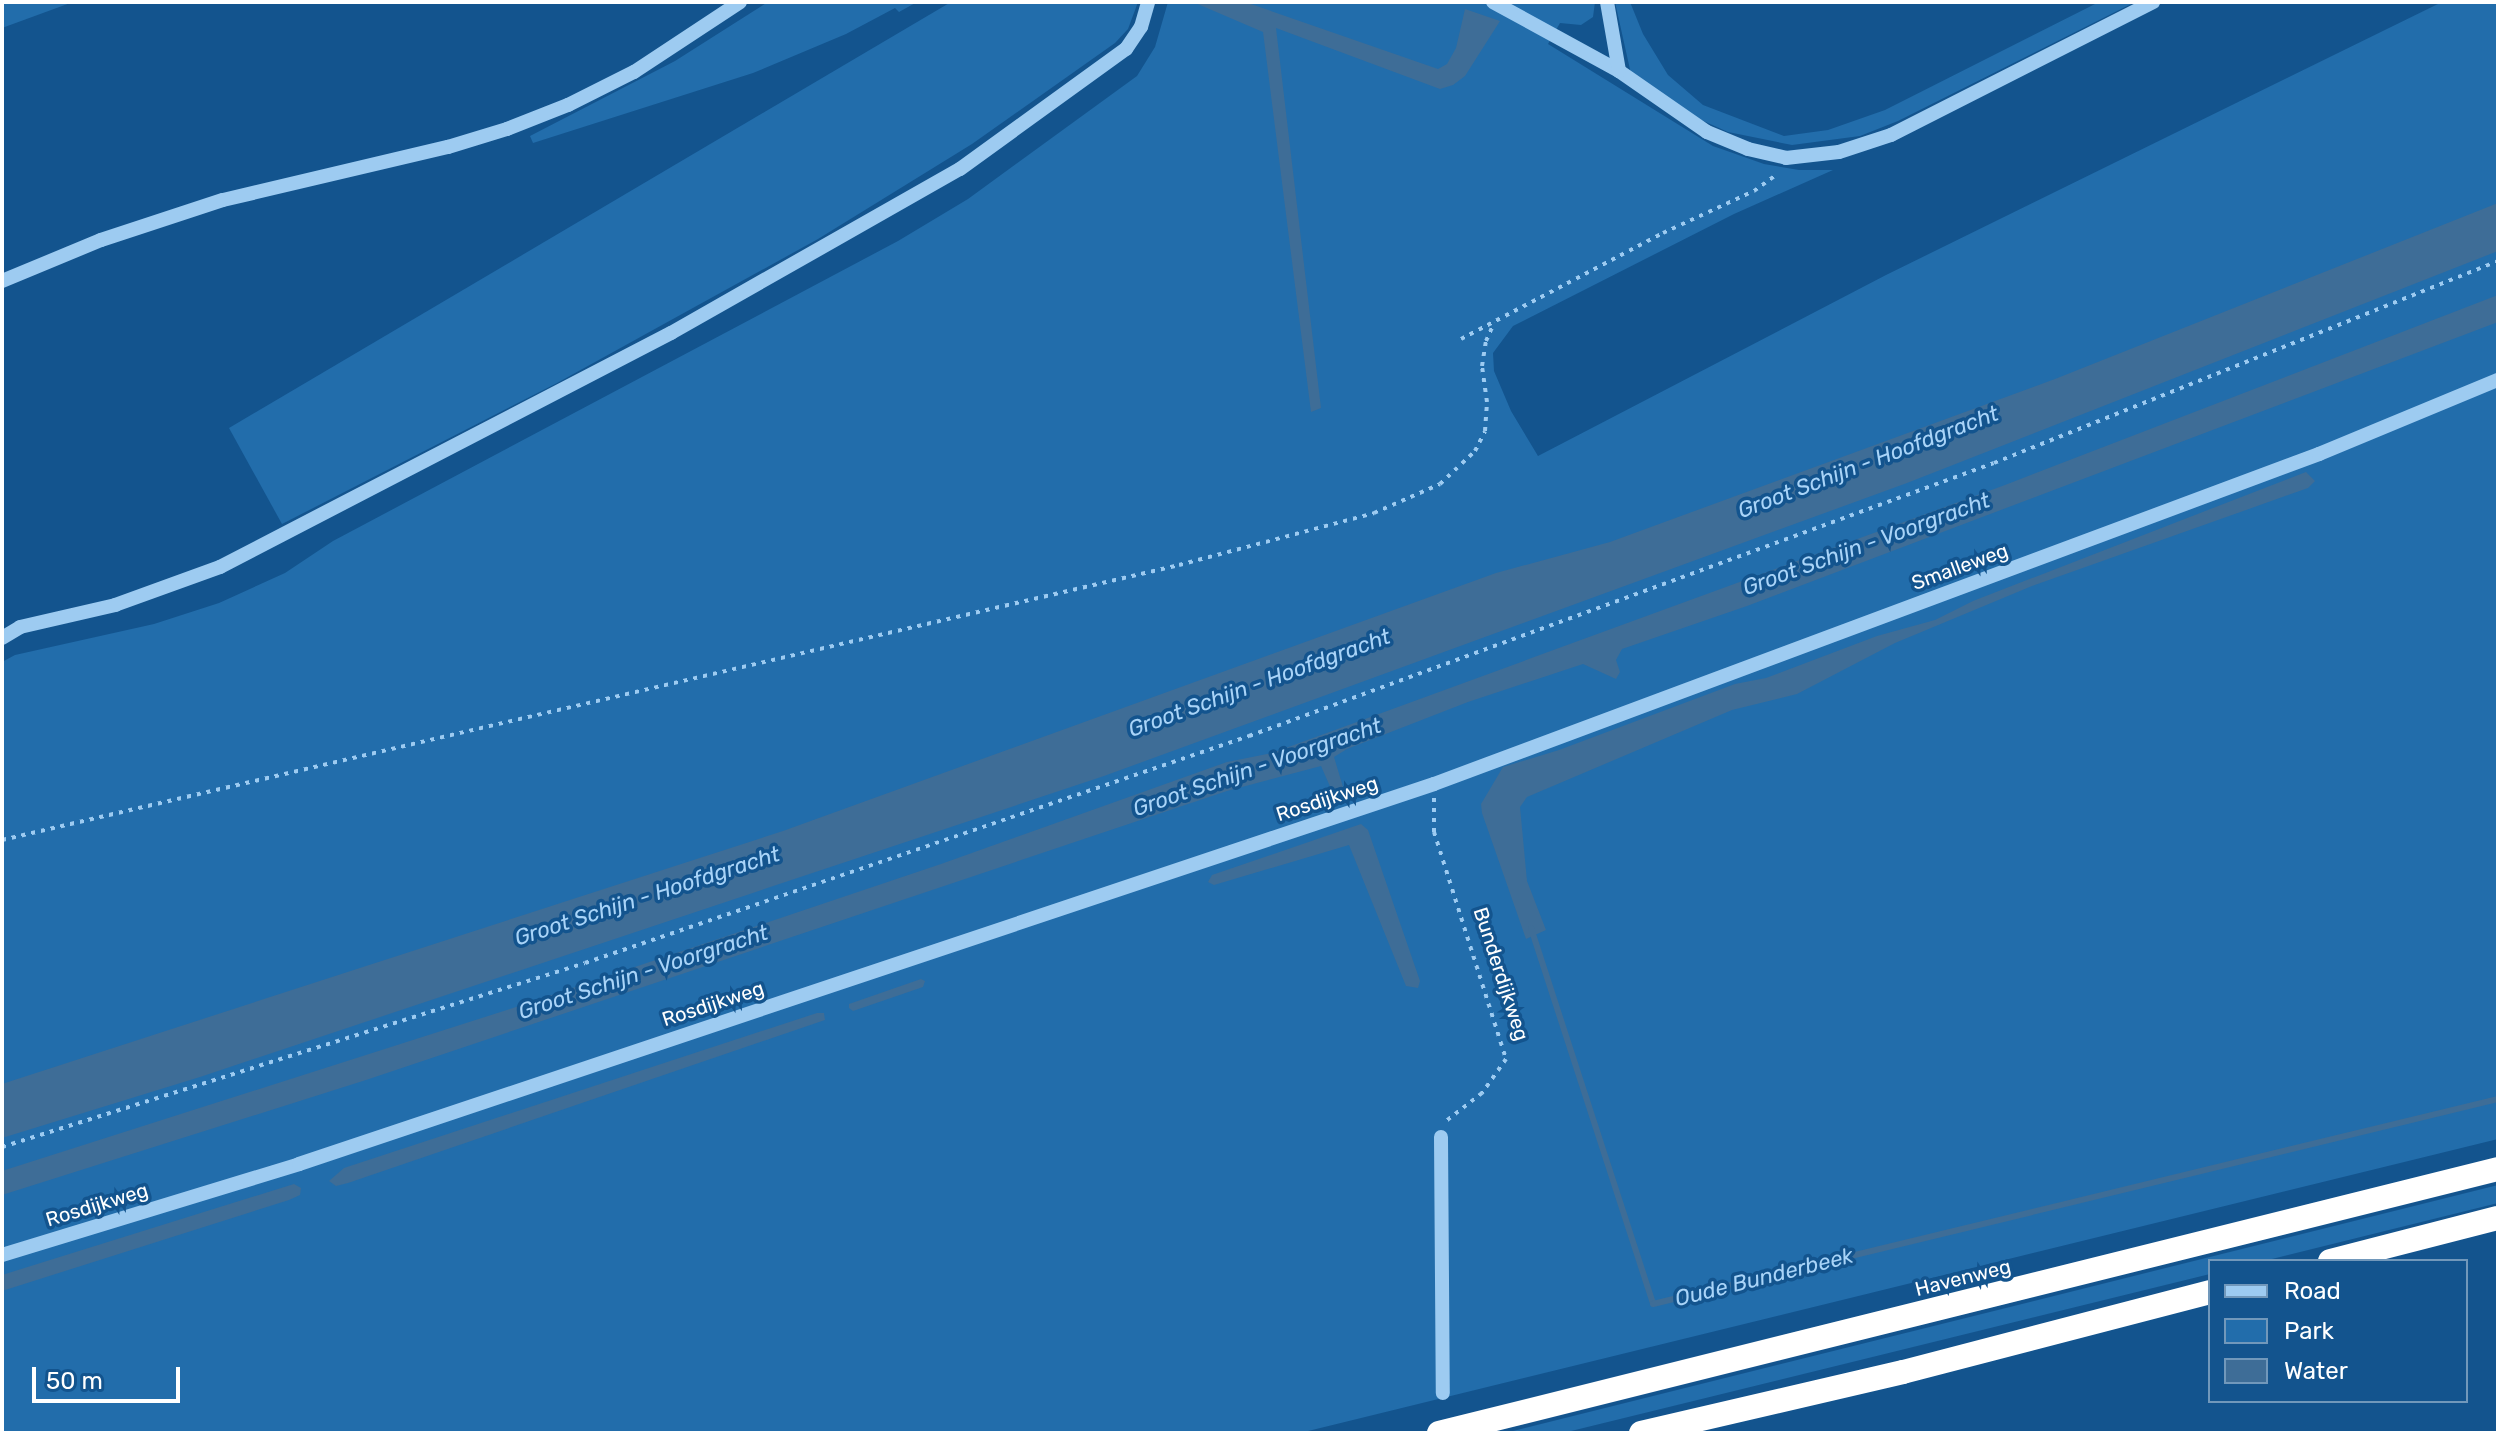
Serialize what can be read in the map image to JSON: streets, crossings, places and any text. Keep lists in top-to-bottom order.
{
  "streets": {
    "highway": ["Havenweg"],
    "street": ["Smalleweg", "Rosdijkweg"],
    "path": ["Bunderdijkweg"]
  },
  "crossings": [
    ["Smalleweg", "Rosdijkweg"],
    ["Smalleweg", "Bunderdijkweg"],
    ["Rosdijkweg", "Bunderdijkweg"]
  ],
  "water": ["Groot Schijn - Hoofdgracht", "Groot Schijn - Voorgracht", "Oude Bunderbeek"],
  "legend": ["Road", "Park", "Water"],
  "scale_bar": "50 m"
}
